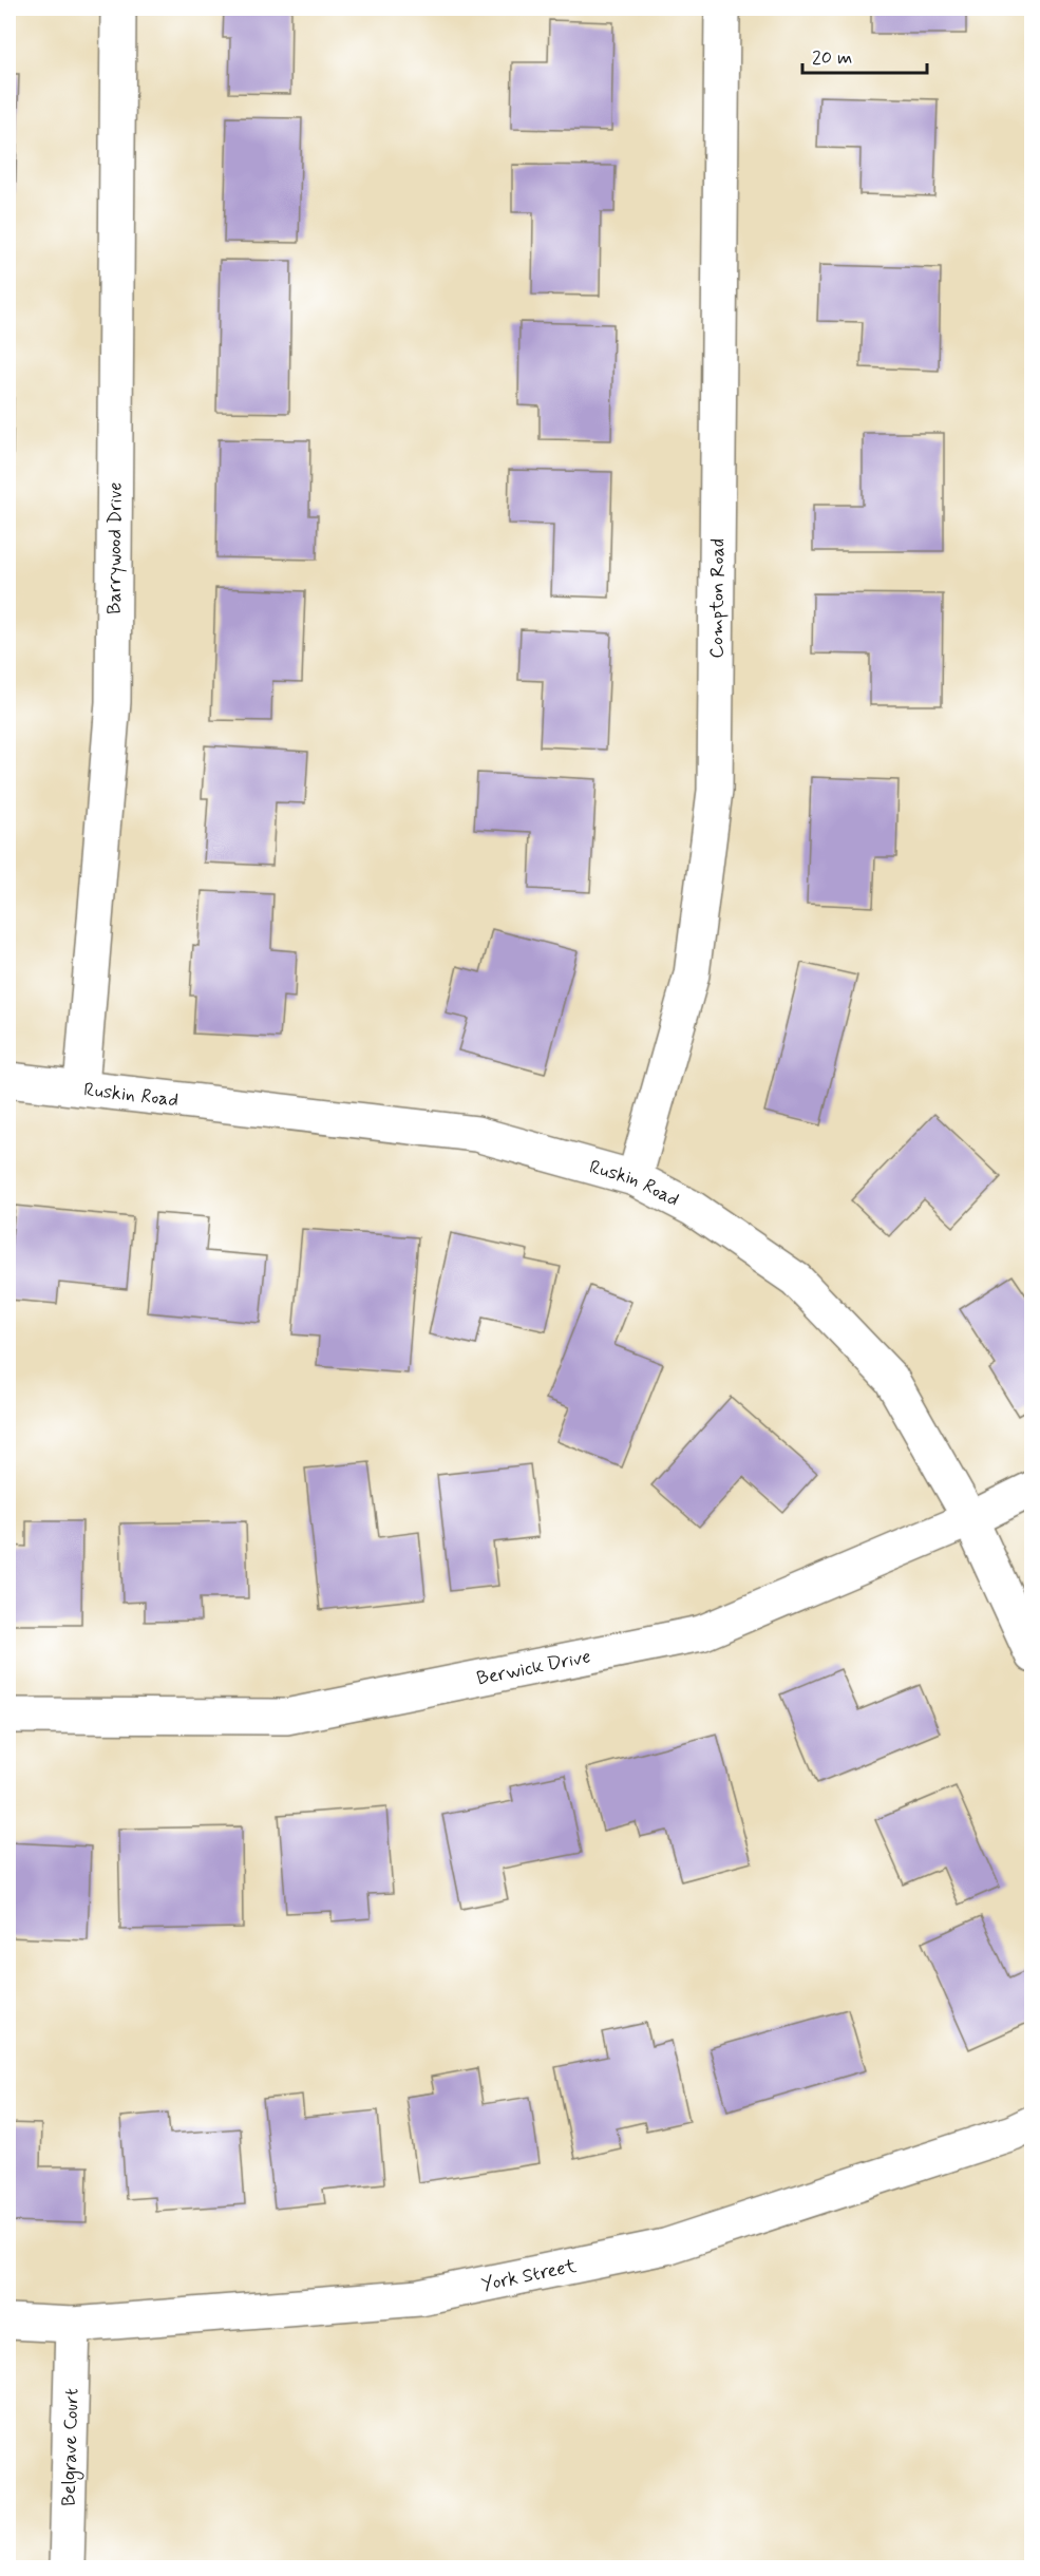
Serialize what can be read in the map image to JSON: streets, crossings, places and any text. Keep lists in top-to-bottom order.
{
  "streets": {
    "street": [
      "Barrywood Drive",
      "Compton Road",
      "Ruskin Road",
      "Berwick Drive",
      "York Street",
      "Belgrave Court"
    ]
  },
  "crossings": [
    ["Barrywood Drive", "Ruskin Road"],
    ["Compton Road", "Ruskin Road"],
    ["Ruskin Road", "Berwick Drive"],
    ["York Street", "Belgrave Court"]
  ],
  "scale_bar": "20 m"
}
